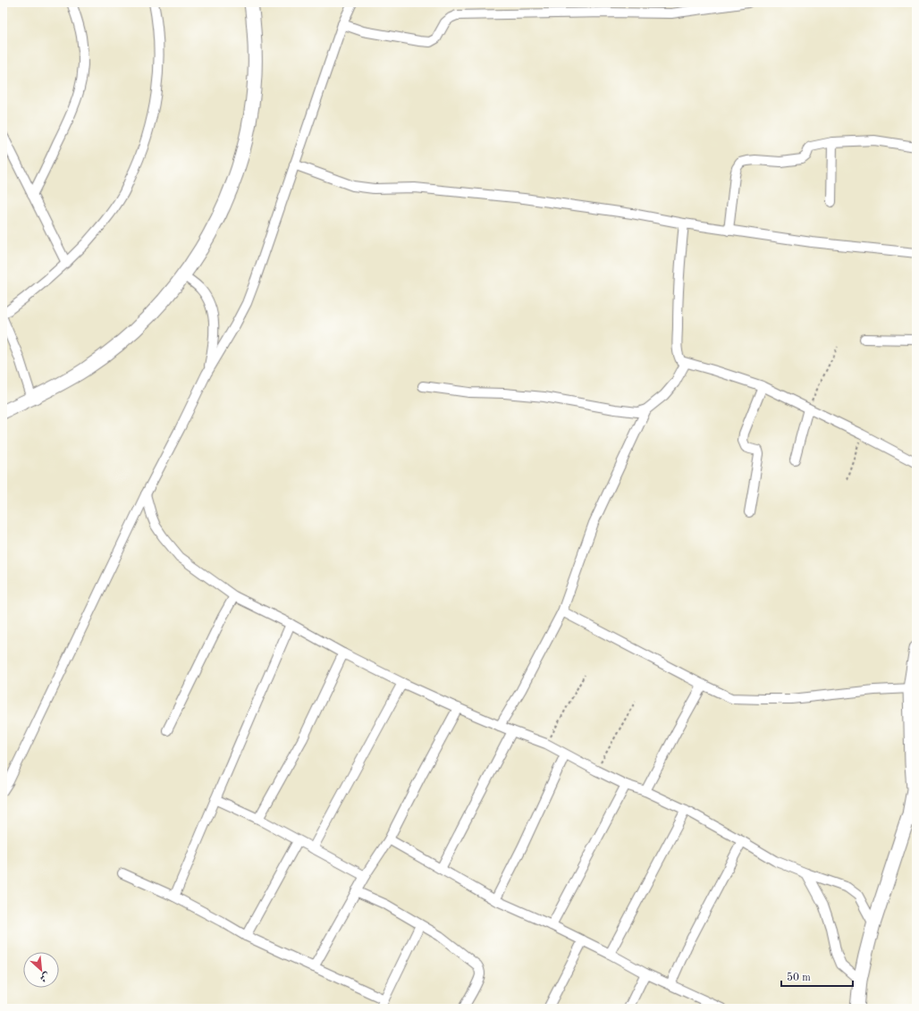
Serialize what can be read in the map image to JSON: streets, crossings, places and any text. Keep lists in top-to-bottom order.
{
  "scale_bar": "50 m",
  "north": "bottom right"
}
